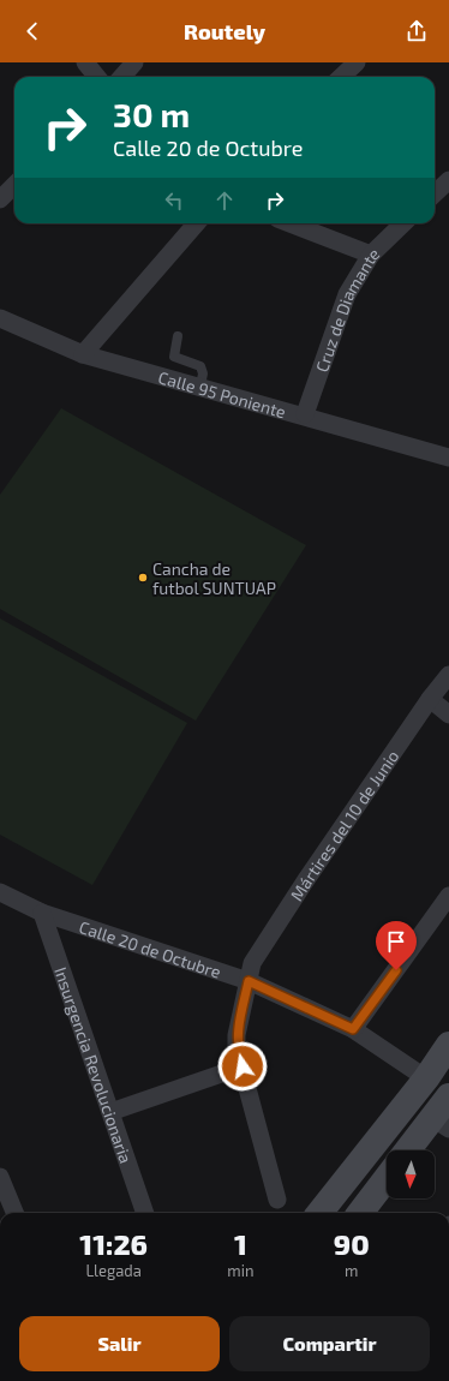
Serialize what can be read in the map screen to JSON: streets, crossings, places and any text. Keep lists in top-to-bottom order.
{
  "streets": {
    "street": [
      "Cruz de Diamante",
      "Calle 95 Poniente",
      "Mártires del 10 de Junio",
      "Calle 20 de Octubre",
      "Insurgencia Revolucionaria"
    ]
  },
  "crossings": [
    ["Cruz de Diamante", "Calle 95 Poniente"],
    ["Mártires del 10 de Junio", "Calle 20 de Octubre"],
    ["Calle 20 de Octubre", "Insurgencia Revolucionaria"]
  ],
  "places": ["Cancha de futbol SUNTUAP"],
  "north": "bottom",
  "page": {
    "header": "Routely",
    "turn": ["30 m", "Calle 20 de Octubre"],
    "eta": [
      "11:26",
      "Llegada",
      "1",
      "min",
      "90",
      "m"
    ],
    "buttons": ["Salir", "Compartir"]
  }
}
